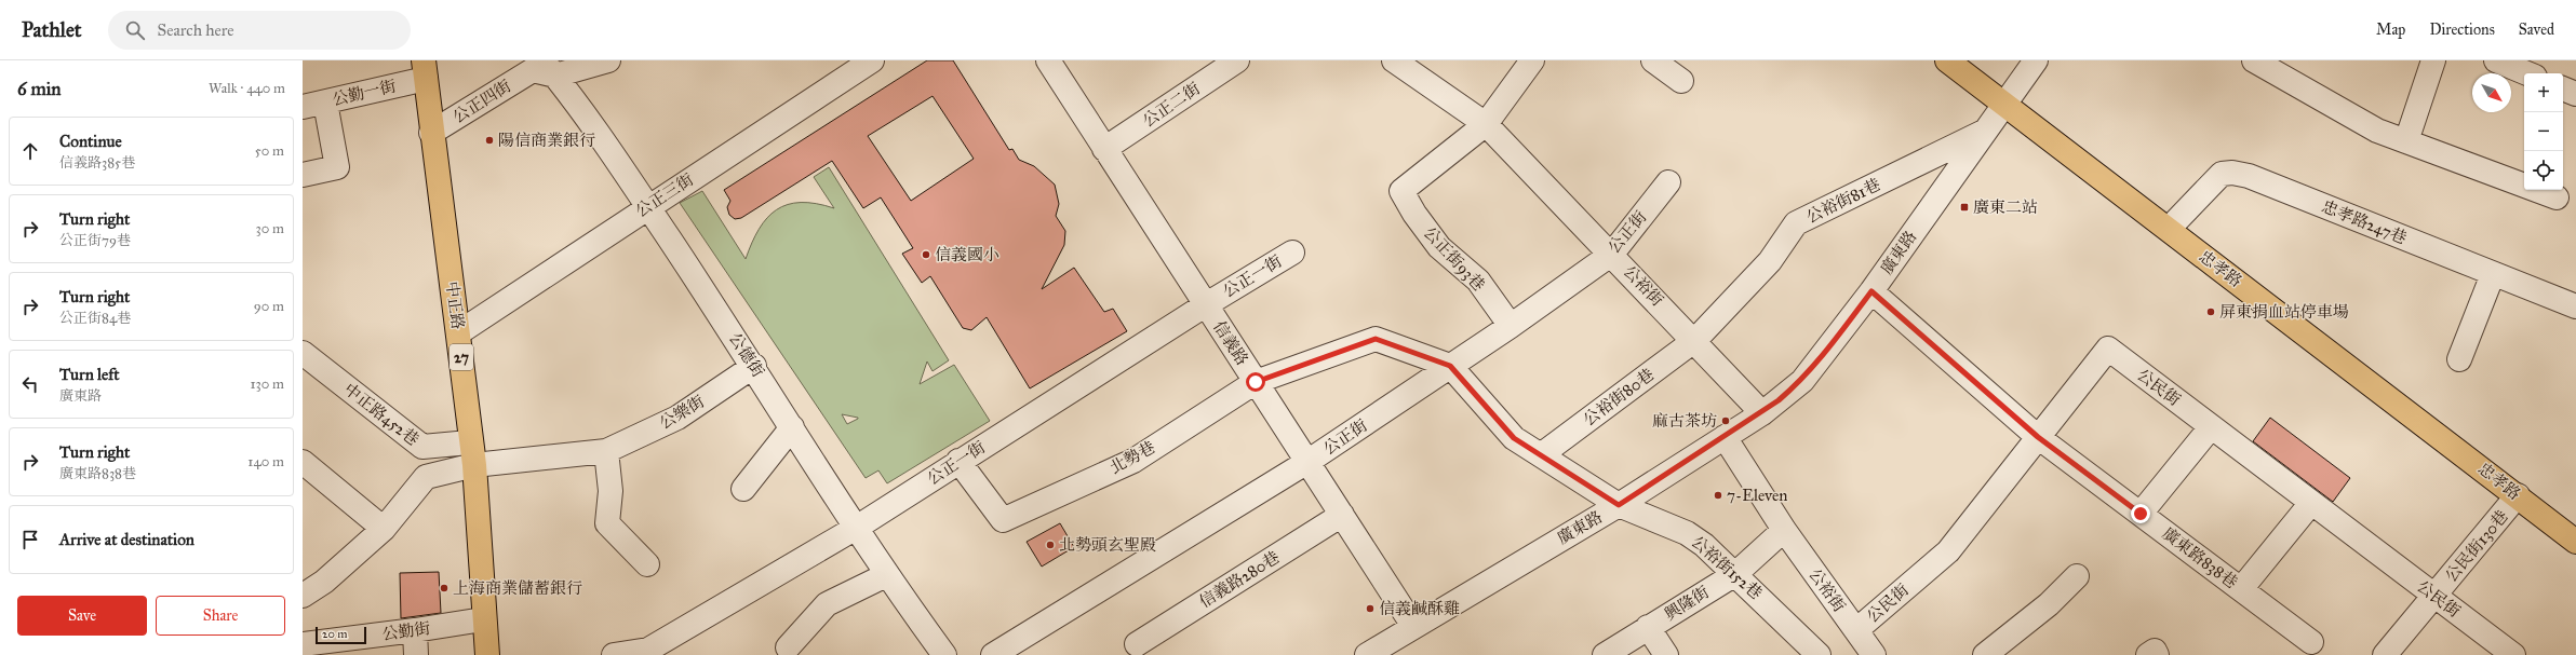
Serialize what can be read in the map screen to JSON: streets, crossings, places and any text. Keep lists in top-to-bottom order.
{
  "streets": {
    "main road": ["忠孝路", "中正路", "27"],
    "street": [
      "公勤一街",
      "公正四街",
      "公正二街",
      "公正三街",
      "公裕街81巷",
      "忠孝路247巷",
      "公正街",
      "廣東路",
      "公正街93巷",
      "公正一街",
      "公裕街",
      "信義路",
      "公德街",
      "公民街",
      "公裕街80巷",
      "公樂街",
      "中正路452巷",
      "北勢巷",
      "公民街130巷",
      "廣東路838巷",
      "公裕街152巷",
      "信義路280巷",
      "興隆街",
      "公勤街"
    ]
  },
  "crossings": [
    ["公勤一街", "中正路"],
    ["公正四街", "中正路"],
    ["公正四街", "公德街"],
    ["公正二街", "信義路"],
    ["公正三街", "中正路"],
    ["公正三街", "公德街"],
    ["公裕街81巷", "廣東路"],
    ["公裕街81巷", "公裕街"],
    ["公裕街81巷", "公裕街80巷"],
    ["忠孝路247巷", "忠孝路"],
    ["公正街", "公正街93巷"],
    ["公正街", "公裕街"],
    ["公正街", "信義路"],
    ["公正街", "北勢巷"],
    ["公正街", "公裕街152巷"],
    ["廣東路", "忠孝路"],
    ["廣東路", "公裕街"],
    ["廣東路", "信義路"],
    ["廣東路", "廣東路838巷"],
    ["廣東路", "公裕街152巷"],
    ["公正街93巷", "公裕街"],
    ["忠孝路", "公民街130巷"],
    ["公正一街", "信義路"],
    ["公正一街", "公德街"],
    ["公正一街", "北勢巷"],
    ["公裕街", "公民街"],
    ["公裕街", "公裕街80巷"],
    ["公裕街", "興隆街"],
    ["中正路", "公樂街"],
    ["中正路", "中正路452巷"],
    ["中正路", "公勤街"],
    ["信義路", "北勢巷"],
    ["信義路", "信義路280巷"],
    ["公德街", "公樂街"],
    ["公民街", "公民街130巷"],
    ["公民街", "廣東路838巷"],
    ["公裕街80巷", "公裕街152巷"],
    ["公樂街", "中正路452巷"],
    ["北勢巷", "公裕街152巷"],
    ["公裕街152巷", "興隆街"]
  ],
  "places": {
    "other": [
      "陽信商業銀行",
      "信義國小",
      "屏東捐血站停車場",
      "麻古茶坊",
      "7-Eleven",
      "北勢頭玄聖殿",
      "上海商業儲蓄銀行",
      "信義鹹酥雞"
    ],
    "transit": ["廣東二站"]
  },
  "scale_bar": "20 m",
  "north": "bottom right",
  "page": {
    "header": "Pathlet",
    "search": "Search here",
    "nav": ["Map", "Directions", "Saved"],
    "heading": ["6 min", "Walk · 440 m"],
    "map_buttons": ["+", "−"],
    "list": [
      ["Continue", "信義路385巷", "50 m"],
      ["Turn right", "公正街79巷", "30 m"],
      ["Turn right", "公正街84巷", "90 m"],
      ["Turn left", "廣東路", "130 m"],
      ["Turn right", "廣東路838巷", "140 m"],
      "Arrive at destination"
    ],
    "buttons": ["Save", "Share"],
    "scale": "20 m"
  }
}
